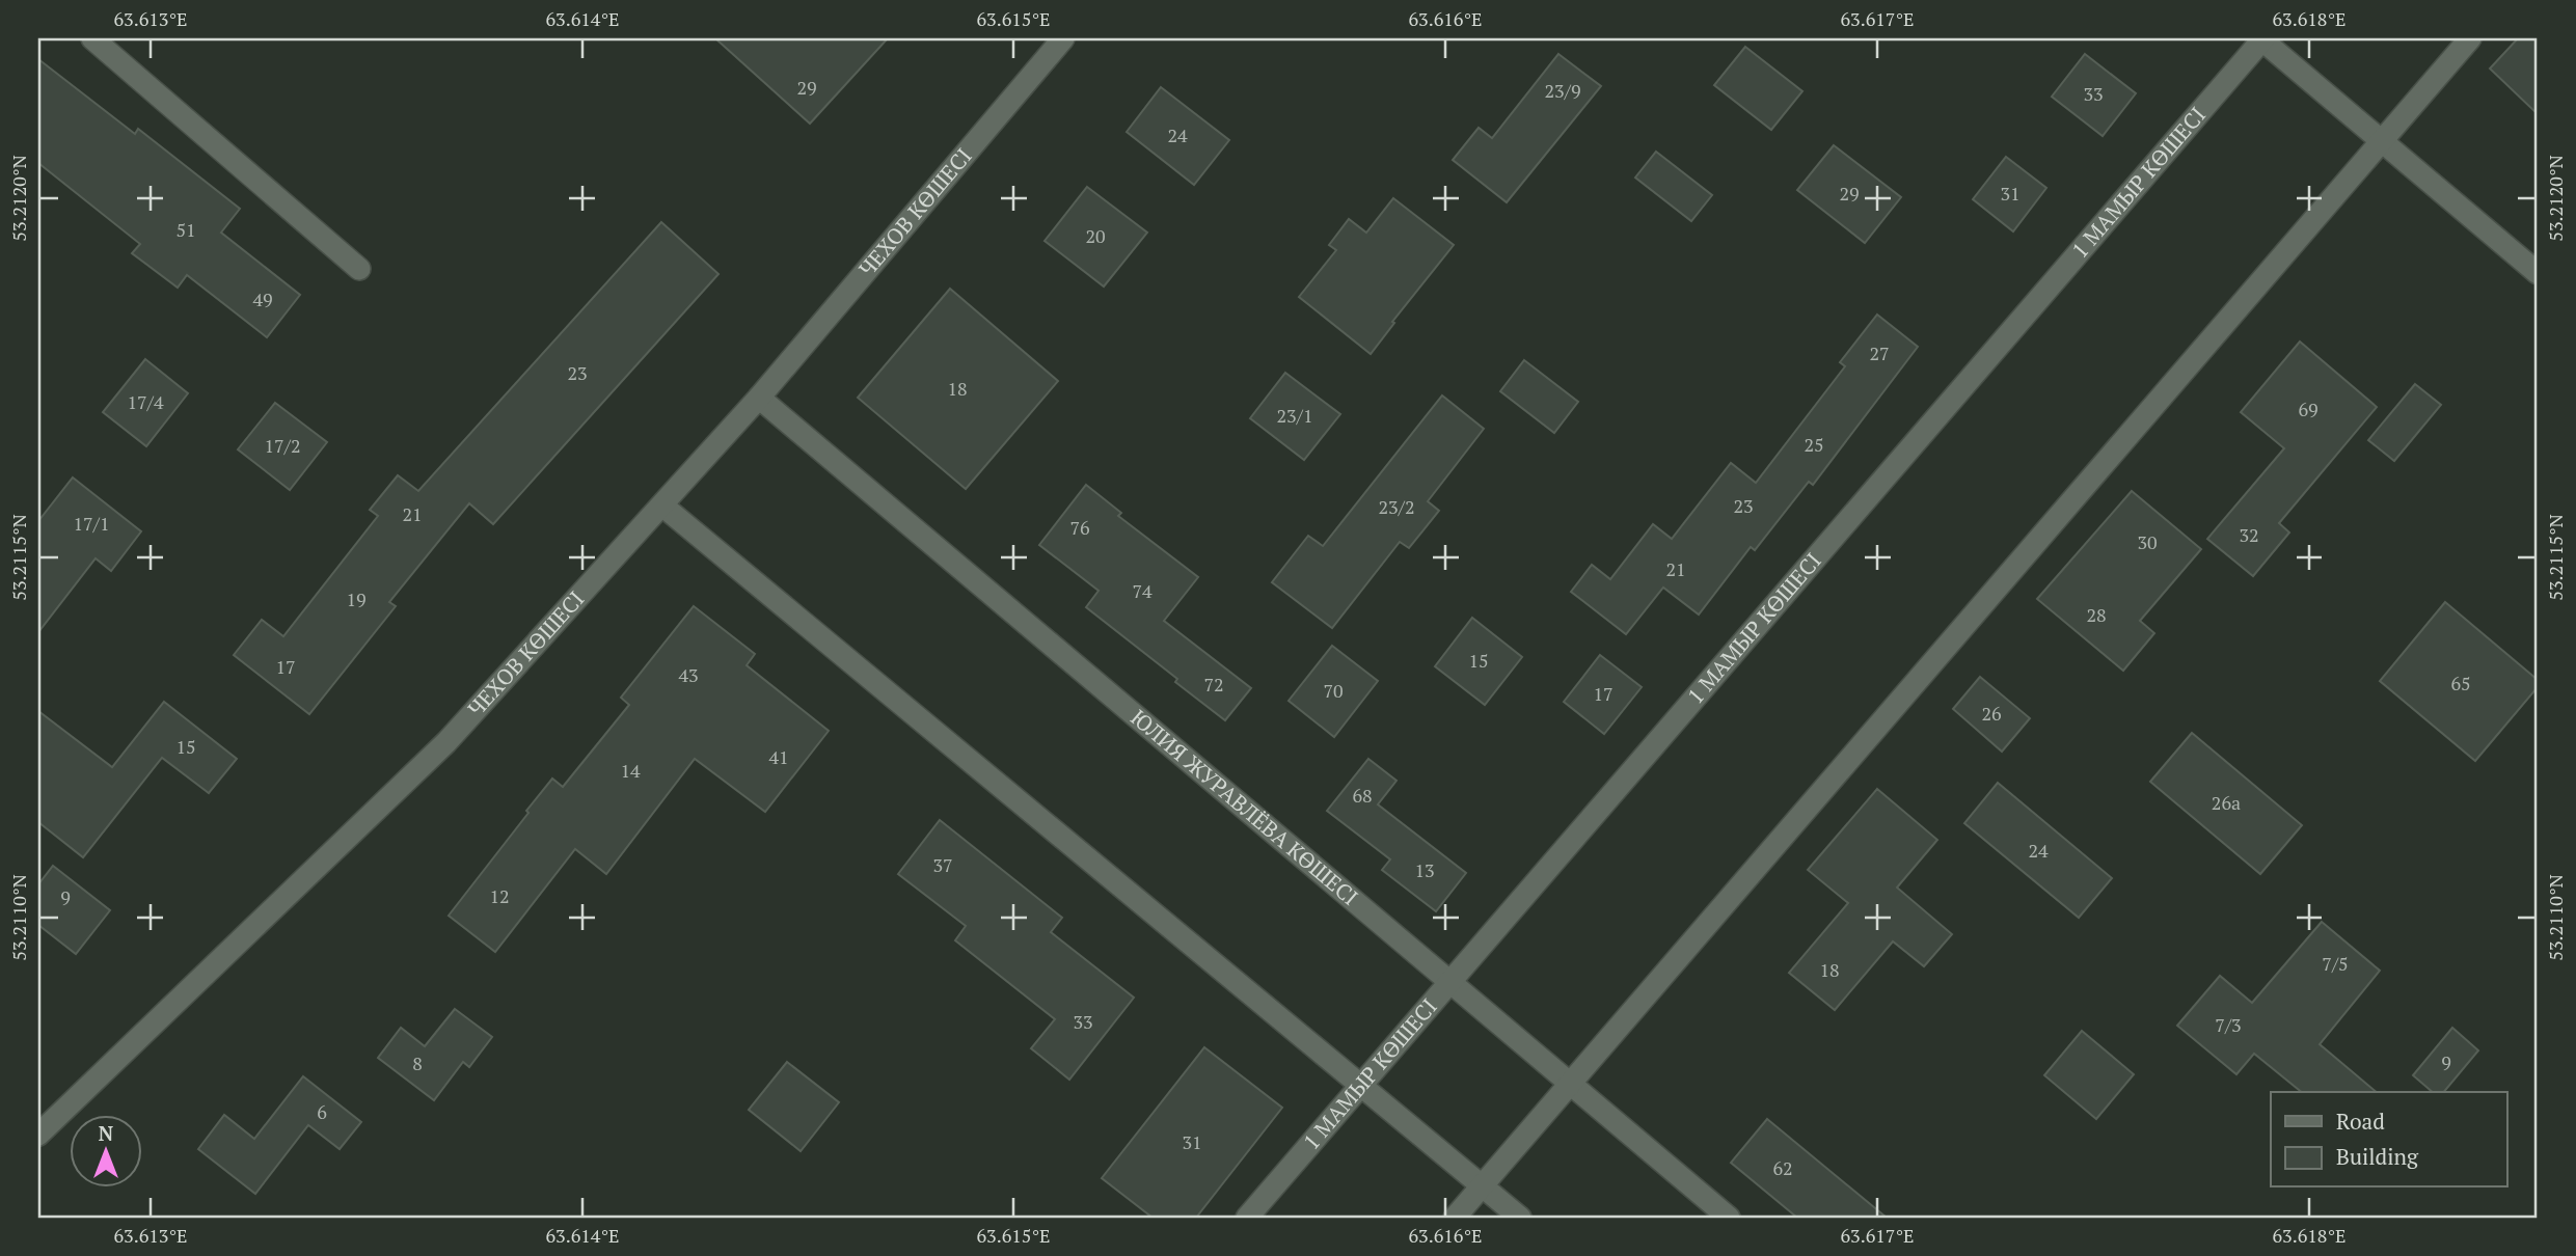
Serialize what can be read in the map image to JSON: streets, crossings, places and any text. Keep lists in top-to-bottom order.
{
  "streets": {
    "street": ["1 МАМЫР КӨШЕСІ", "ЧЕХОВ КӨШЕСІ", "ЮЛИЯ ЖУРАВЛЁВА КӨШЕСІ"]
  },
  "crossings": [
    ["1 МАМЫР КӨШЕСІ", "ЮЛИЯ ЖУРАВЛЁВА КӨШЕСІ"],
    ["ЧЕХОВ КӨШЕСІ", "ЮЛИЯ ЖУРАВЛЁВА КӨШЕСІ"]
  ],
  "house_numbers": [
    "29",
    "23/9",
    "33",
    "24",
    "29",
    "31",
    "51",
    "20",
    "49",
    "27",
    "23",
    "18",
    "17/4",
    "69",
    "23/1",
    "25",
    "17/2",
    "23",
    "23/2",
    "21",
    "17/1",
    "76",
    "32",
    "30",
    "21",
    "74",
    "19",
    "28",
    "15",
    "17",
    "43",
    "65",
    "72",
    "70",
    "17",
    "26",
    "15",
    "41",
    "14",
    "68",
    "26а",
    "24",
    "37",
    "13",
    "12",
    "9",
    "7/5",
    "18",
    "33",
    "7/3",
    "9",
    "8",
    "6",
    "31",
    "62"
  ],
  "legend": ["Road", "Building"],
  "north": "top",
  "coordinates": [
    "63.613°E",
    "63.614°E",
    "63.615°E",
    "63.616°E",
    "63.617°E",
    "63.618°E",
    "53.2120°N",
    "53.2115°N",
    "53.2110°N"
  ]
}
